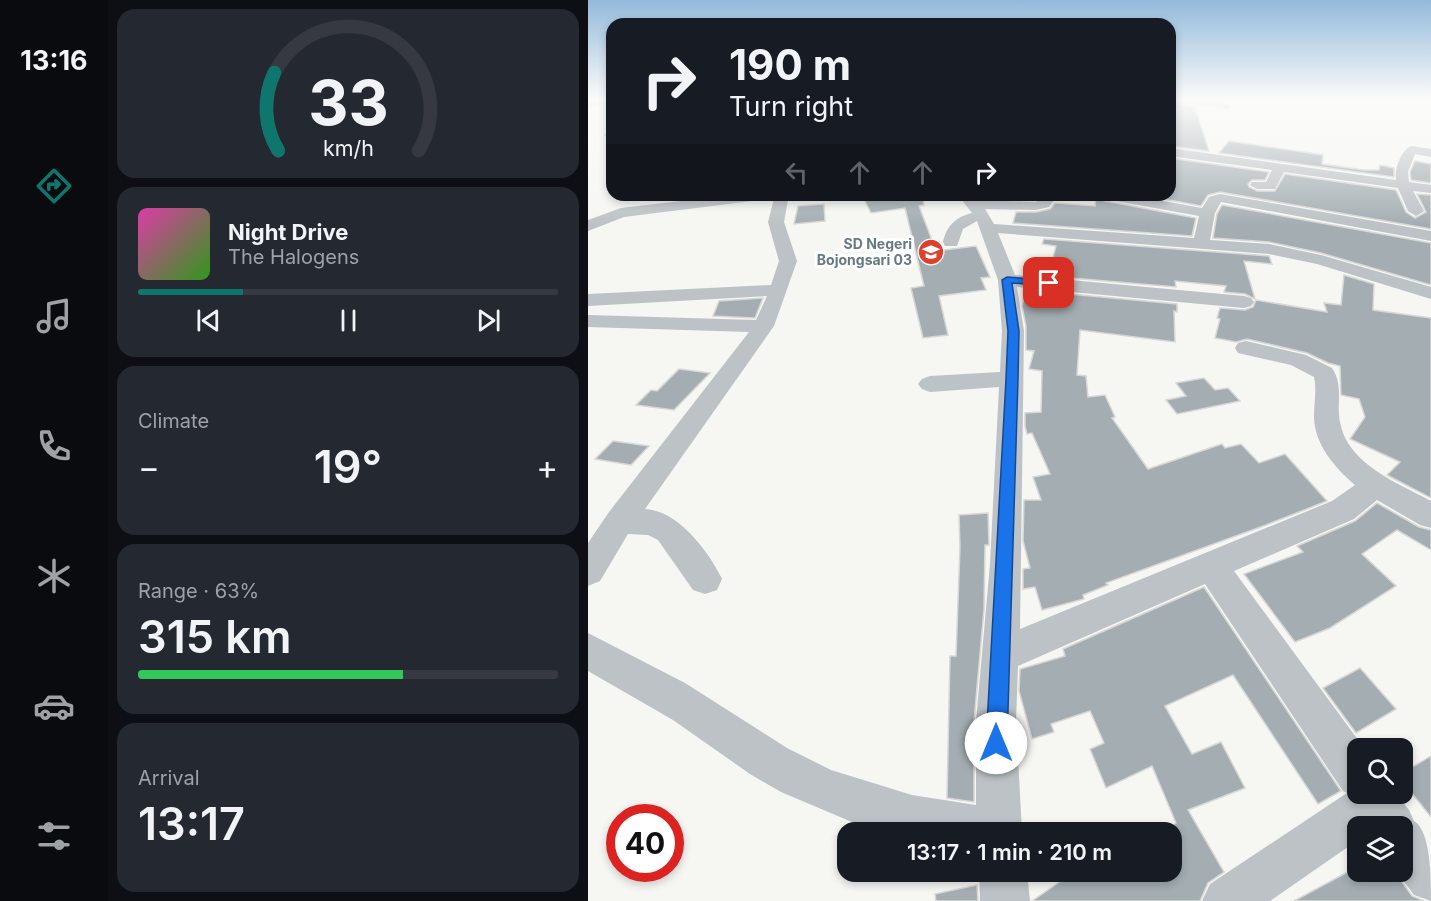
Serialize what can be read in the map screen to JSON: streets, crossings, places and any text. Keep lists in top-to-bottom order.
{
  "places": {
    "school or university": ["SD Negeri Bojongsari 03"]
  },
  "page": {
    "tabs": "13:16",
    "turn": ["190 m", "Turn right"],
    "song": ["Night Drive", "The Halogens"],
    "tile": [
      "Climate",
      ["Range · 63%", "315 km"],
      ["Arrival", "13:17"]
    ],
    "heat": ["−", "19°", "+"],
    "limit": "40",
    "trip": "13:17 · 1 min · 210 m",
    "gauge": ["33", "km/h"]
  }
}
